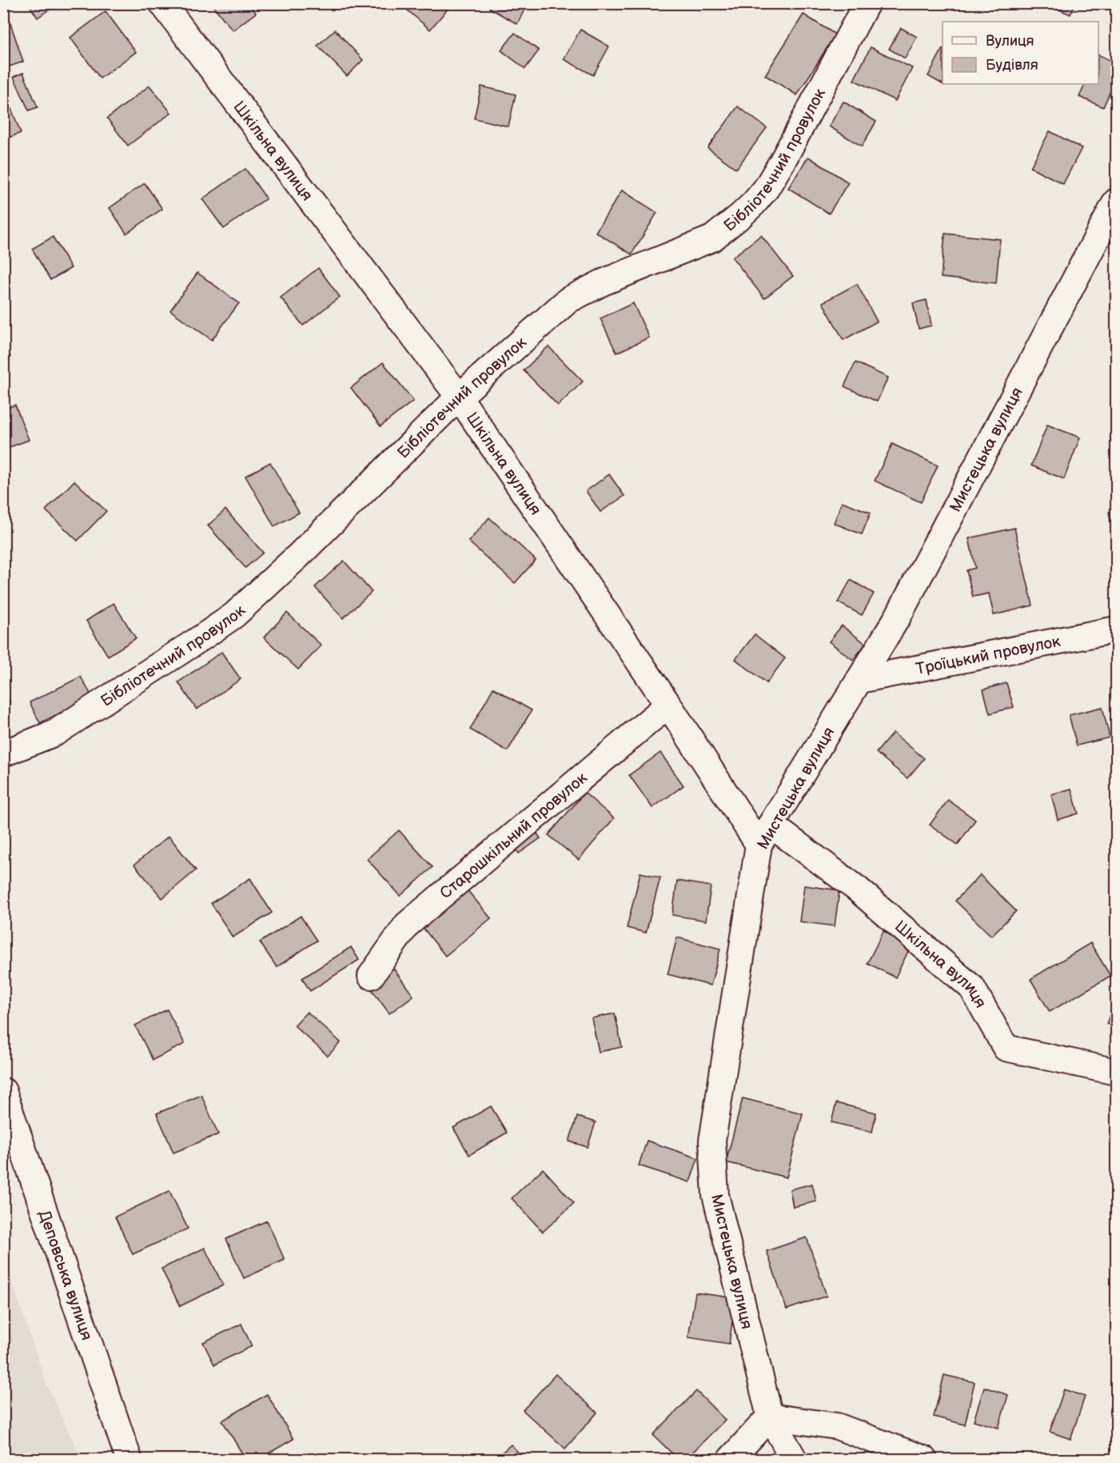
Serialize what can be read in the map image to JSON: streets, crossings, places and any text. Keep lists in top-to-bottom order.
{
  "streets": {
    "street": [
      "Шкільна вулиця",
      "Бібліотечний провулок",
      "Мистецька вулиця",
      "Троїцький провулок",
      "Старошкільний провулок",
      "Деповська вулиця"
    ]
  },
  "crossings": [
    ["Шкільна вулиця", "Бібліотечний провулок"],
    ["Шкільна вулиця", "Мистецька вулиця"],
    ["Шкільна вулиця", "Старошкільний провулок"],
    ["Мистецька вулиця", "Троїцький провулок"]
  ],
  "legend": ["Вулиця", "Будівля"]
}
